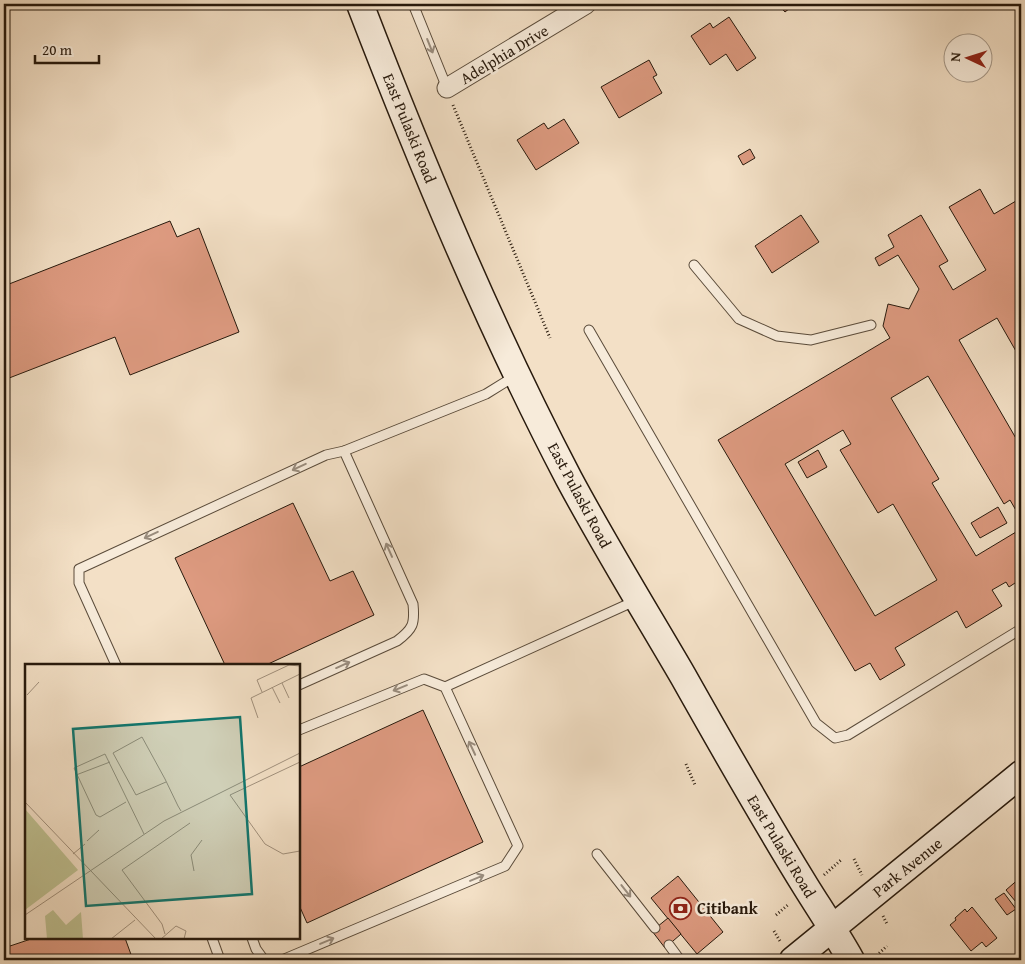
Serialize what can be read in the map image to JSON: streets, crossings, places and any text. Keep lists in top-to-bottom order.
{
  "streets": {
    "main road": ["East Pulaski Road", "Park Avenue"],
    "street": ["Adelphia Drive"]
  },
  "crossings": [
    ["East Pulaski Road", "Park Avenue"]
  ],
  "places": {
    "bank": ["Citibank"]
  },
  "scale_bar": "20 m",
  "north": "left"
}
